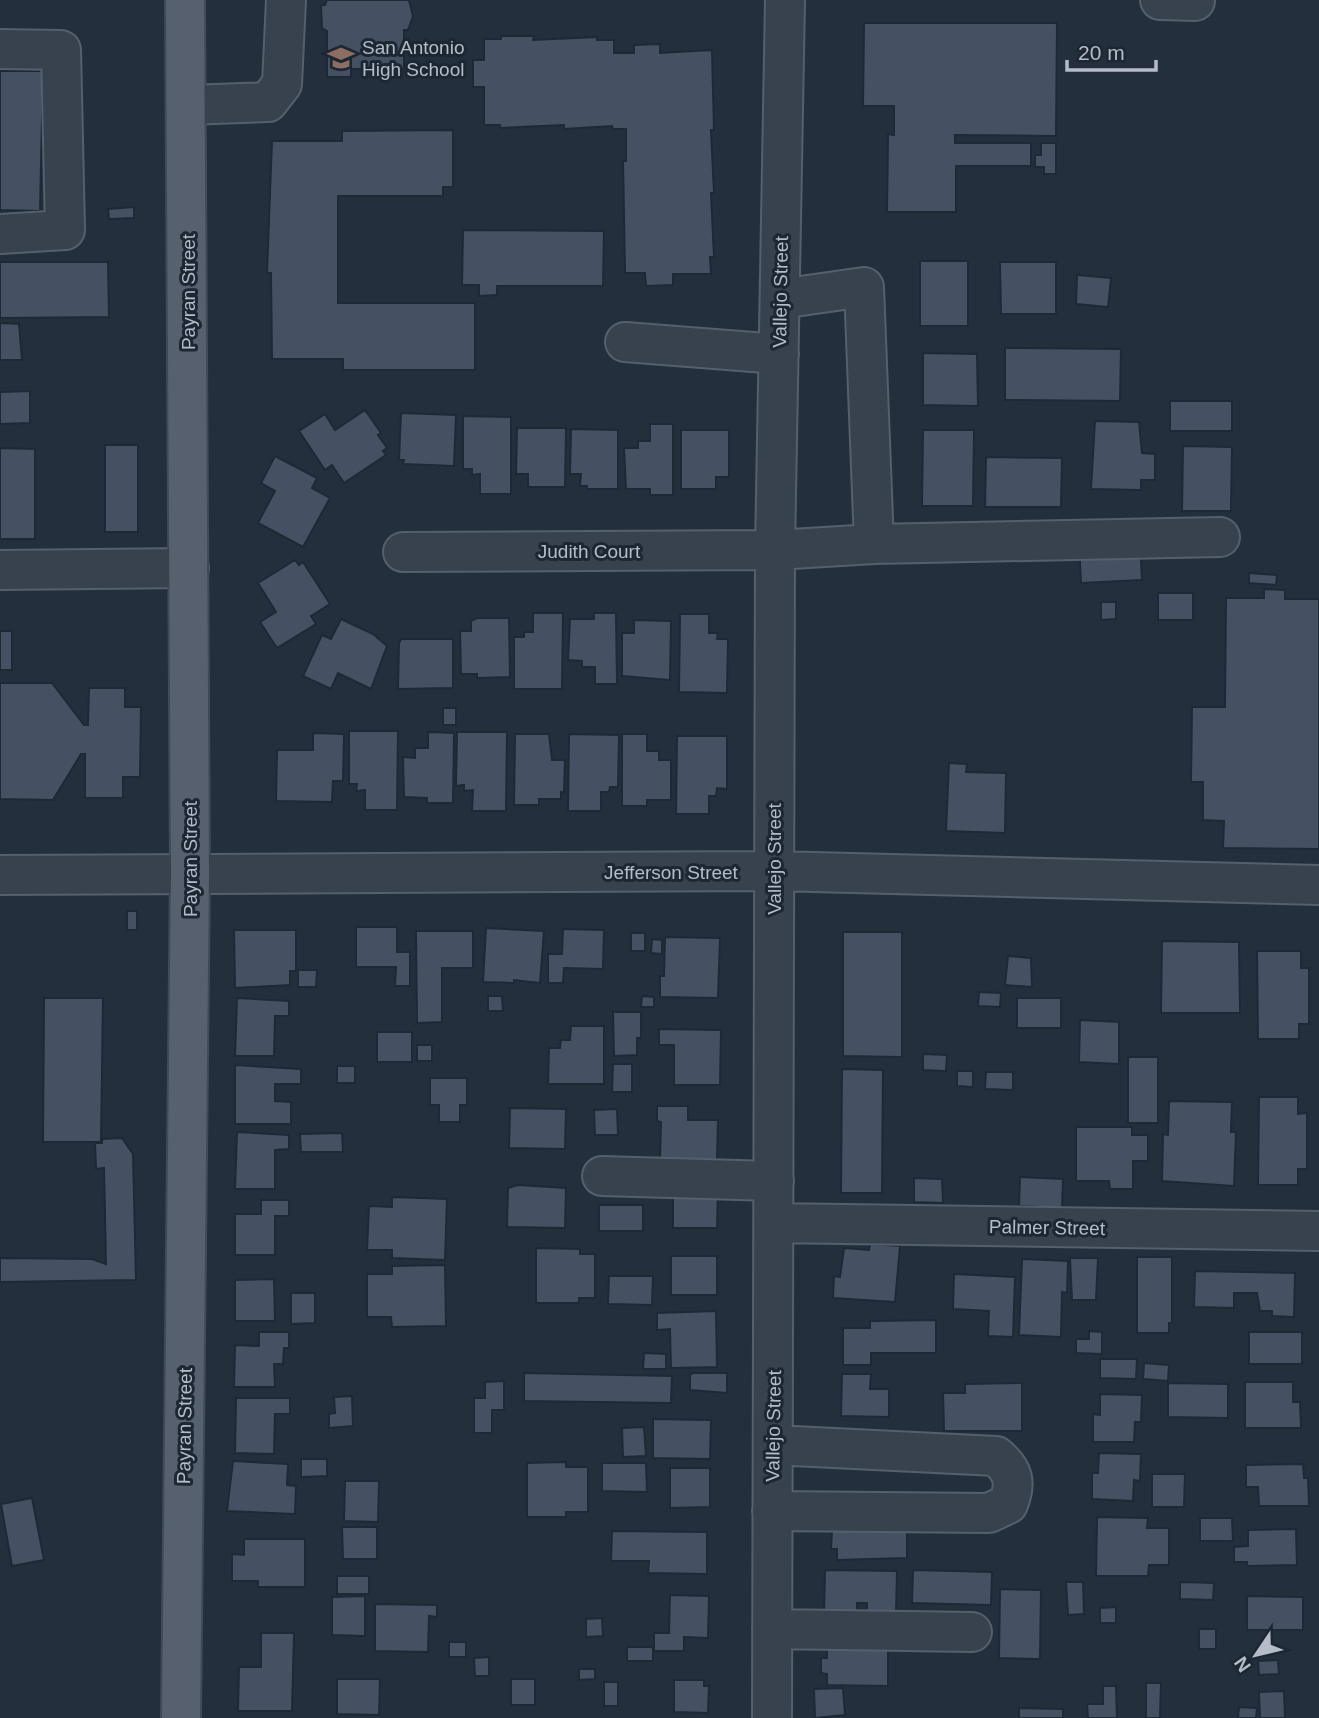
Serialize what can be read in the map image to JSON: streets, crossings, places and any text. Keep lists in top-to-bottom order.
{
  "streets": {
    "main road": ["Payran Street"],
    "street": [
      "Vallejo Street",
      "Judith Court",
      "Jefferson Street",
      "Palmer Street"
    ]
  },
  "crossings": [
    ["Payran Street", "Jefferson Street"],
    ["Vallejo Street", "Judith Court"],
    ["Vallejo Street", "Jefferson Street"],
    ["Vallejo Street", "Palmer Street"]
  ],
  "places": {
    "school or university": ["San Antonio High School"]
  },
  "scale_bar": "20 m",
  "north": "bottom left"
}
